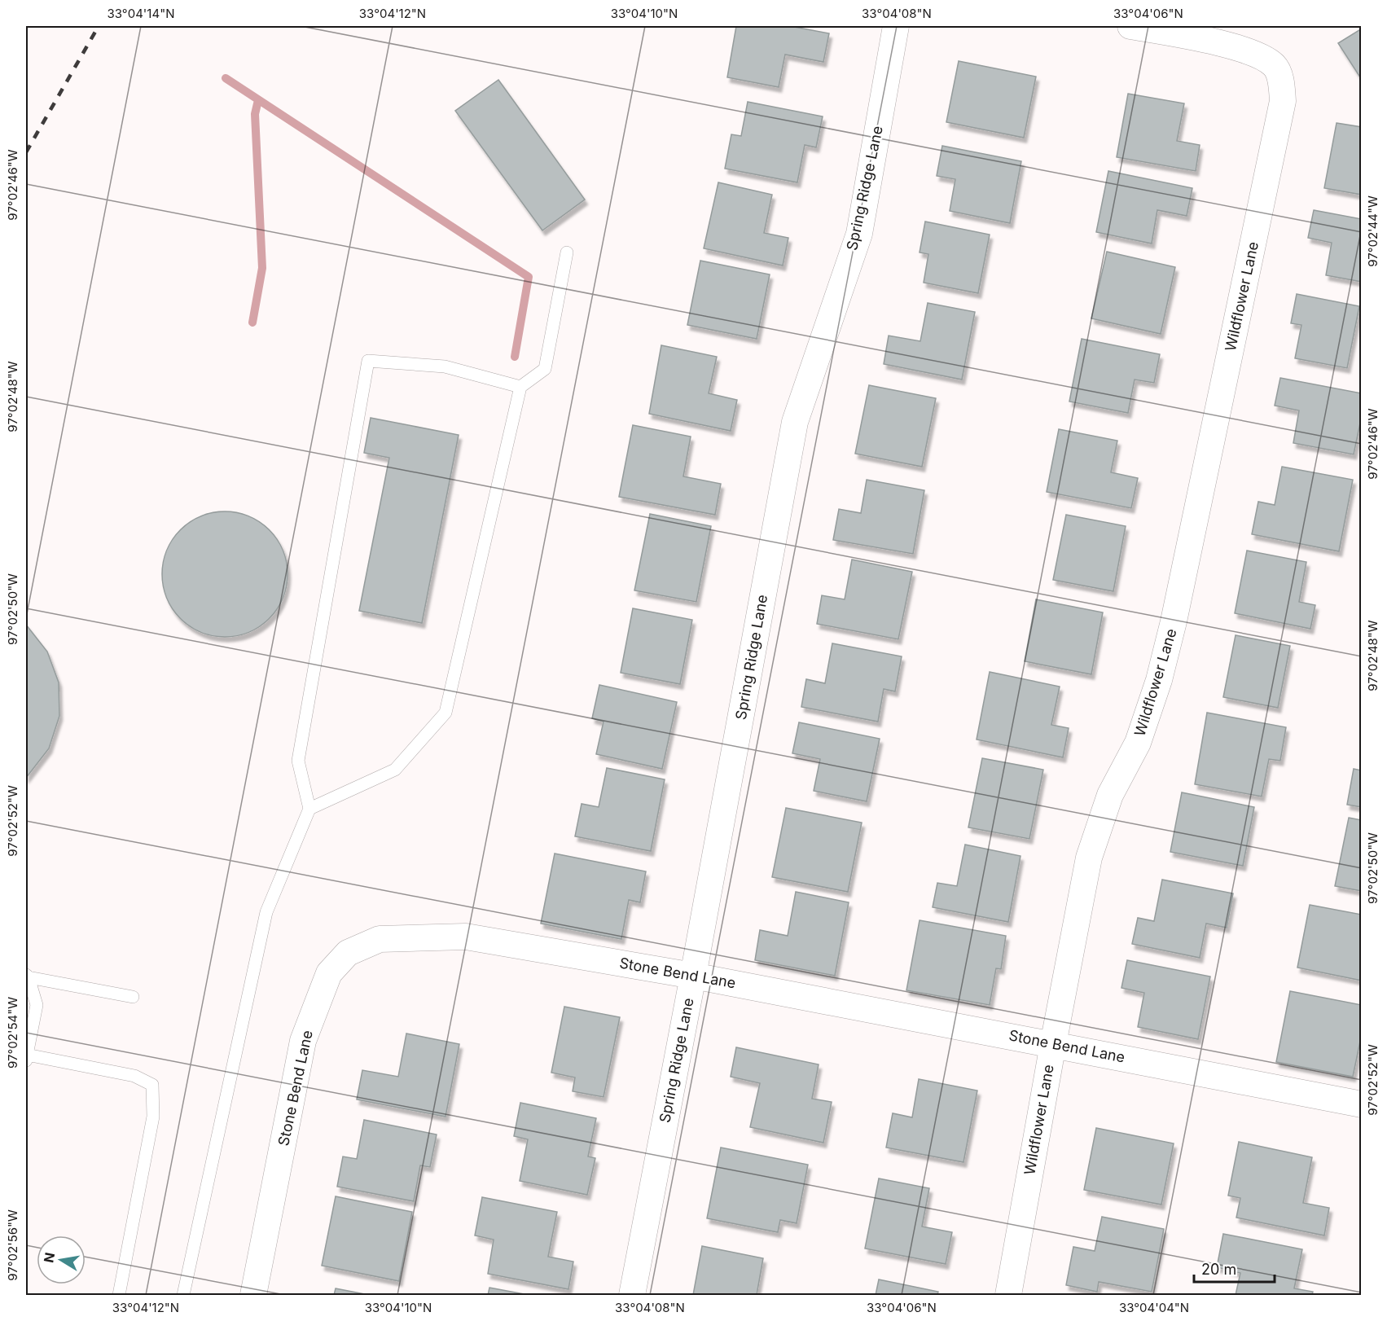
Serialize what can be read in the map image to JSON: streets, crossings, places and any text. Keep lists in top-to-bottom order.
{
  "streets": {
    "street": ["Spring Ridge Lane", "Wildflower Lane", "Stone Bend Lane"]
  },
  "crossings": [
    ["Spring Ridge Lane", "Stone Bend Lane"],
    ["Wildflower Lane", "Stone Bend Lane"]
  ],
  "scale_bar": "20 m",
  "north": "left",
  "coordinates": [
    "33°04'14\"N",
    "33°04'12\"N",
    "33°04'10\"N",
    "33°04'08\"N",
    "33°04'06\"N",
    "97°02'46\"W",
    "97°02'44\"W",
    "97°02'48\"W",
    "97°02'50\"W",
    "97°02'52\"W",
    "97°02'54\"W",
    "97°02'56\"W",
    "33°04'04\"N"
  ]
}
